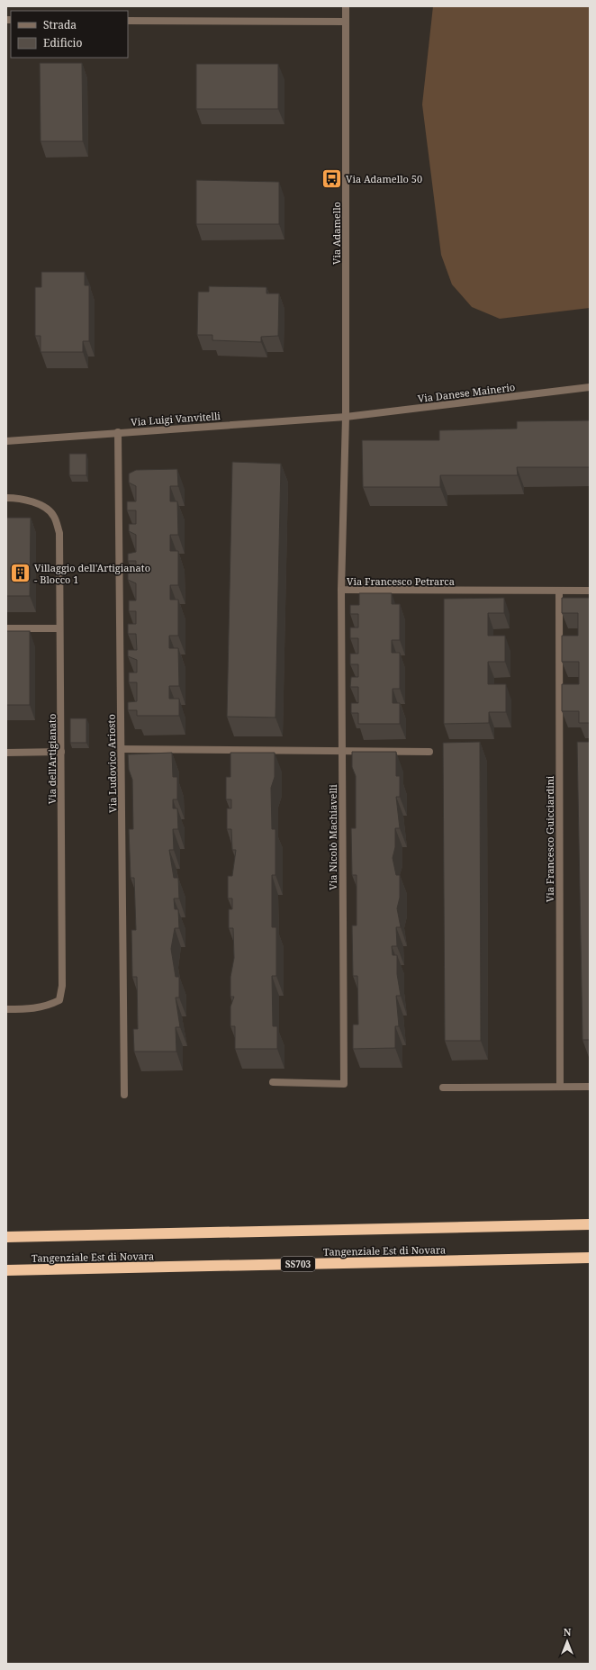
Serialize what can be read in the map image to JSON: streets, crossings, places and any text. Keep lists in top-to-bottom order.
{
  "streets": {
    "highway": ["Tangenziale Est di Novara", "SS703"],
    "street": [
      "Via Adamello",
      "Via Danese Mainerio",
      "Via Luigi Vanvitelli",
      "Via Francesco Petrarca",
      "Via dell'Artigianato",
      "Via Ludovico Ariosto",
      "Via Nicolò Machiavelli",
      "Via Francesco Guicciardini"
    ]
  },
  "crossings": [
    ["Via Adamello", "Via Danese Mainerio"],
    ["Via Adamello", "Via Luigi Vanvitelli"],
    ["Via Adamello", "Via Francesco Petrarca"],
    ["Via Danese Mainerio", "Via Luigi Vanvitelli"],
    ["Via Danese Mainerio", "Via Francesco Petrarca"],
    ["Via Luigi Vanvitelli", "Via Francesco Petrarca"],
    ["Via Luigi Vanvitelli", "Via Ludovico Ariosto"],
    ["Via Francesco Petrarca", "Via Nicolò Machiavelli"],
    ["Via Francesco Petrarca", "Via Francesco Guicciardini"]
  ],
  "places": {
    "bus stop": ["Via Adamello 50"],
    "building": ["Villaggio dell'Artigianato - Blocco 1"]
  },
  "legend": ["Strada", "Edificio"],
  "north": "top"
}
